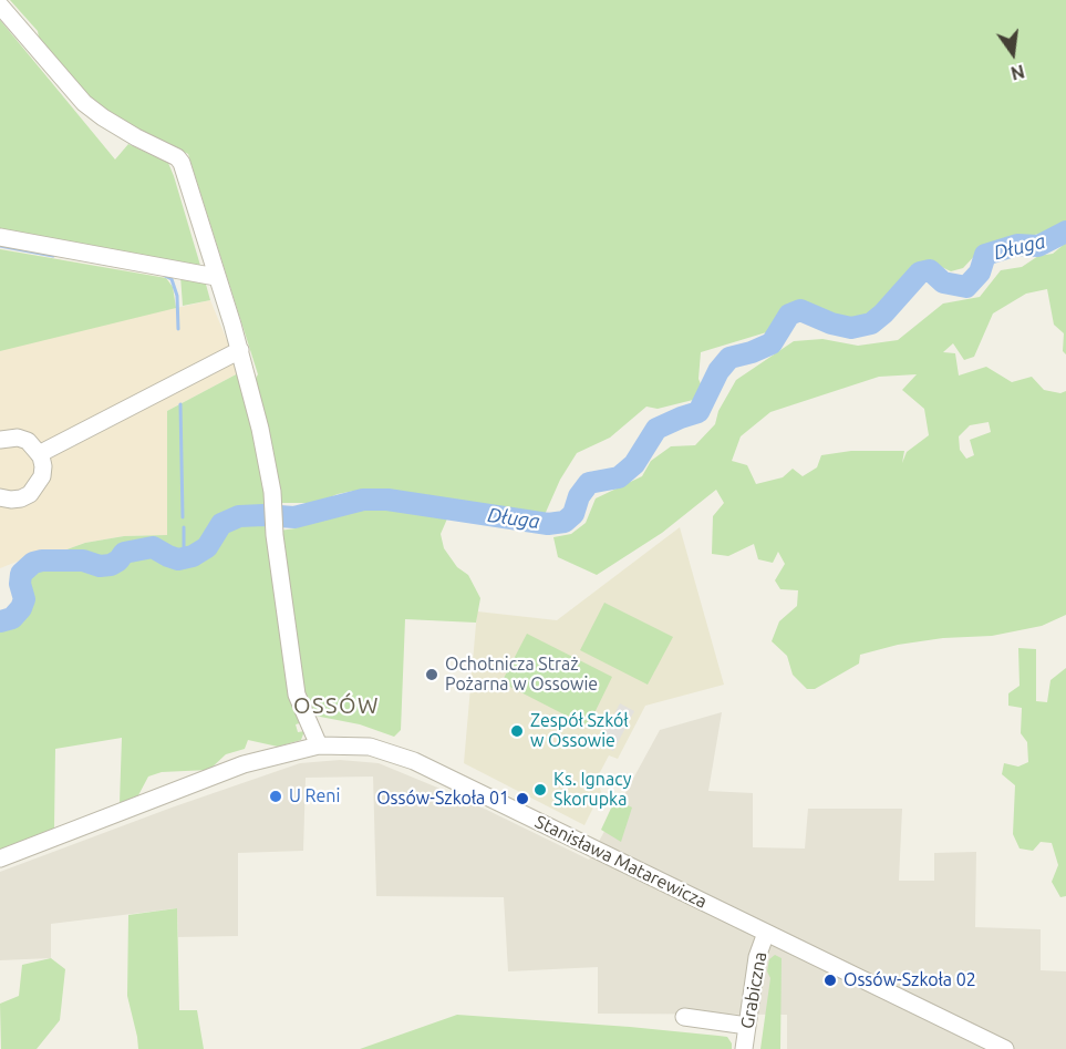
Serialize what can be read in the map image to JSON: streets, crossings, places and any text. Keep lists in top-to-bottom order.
{
  "streets": {
    "street": ["Stanisława Matarewicza", "Grabiczna"]
  },
  "crossings": [
    ["Stanisława Matarewicza", "Grabiczna"]
  ],
  "districts": ["OSSÓW"],
  "water": ["Długa"],
  "places": [
    "Ochotnicza Straż Pożarna w Ossowie",
    "Zespół Szkół w Ossowie",
    "Ks. Ignacy Skorupka",
    "U Reni",
    "Ossów-Szkoła 01",
    "Ossów-Szkoła 02"
  ],
  "north": "bottom"
}
